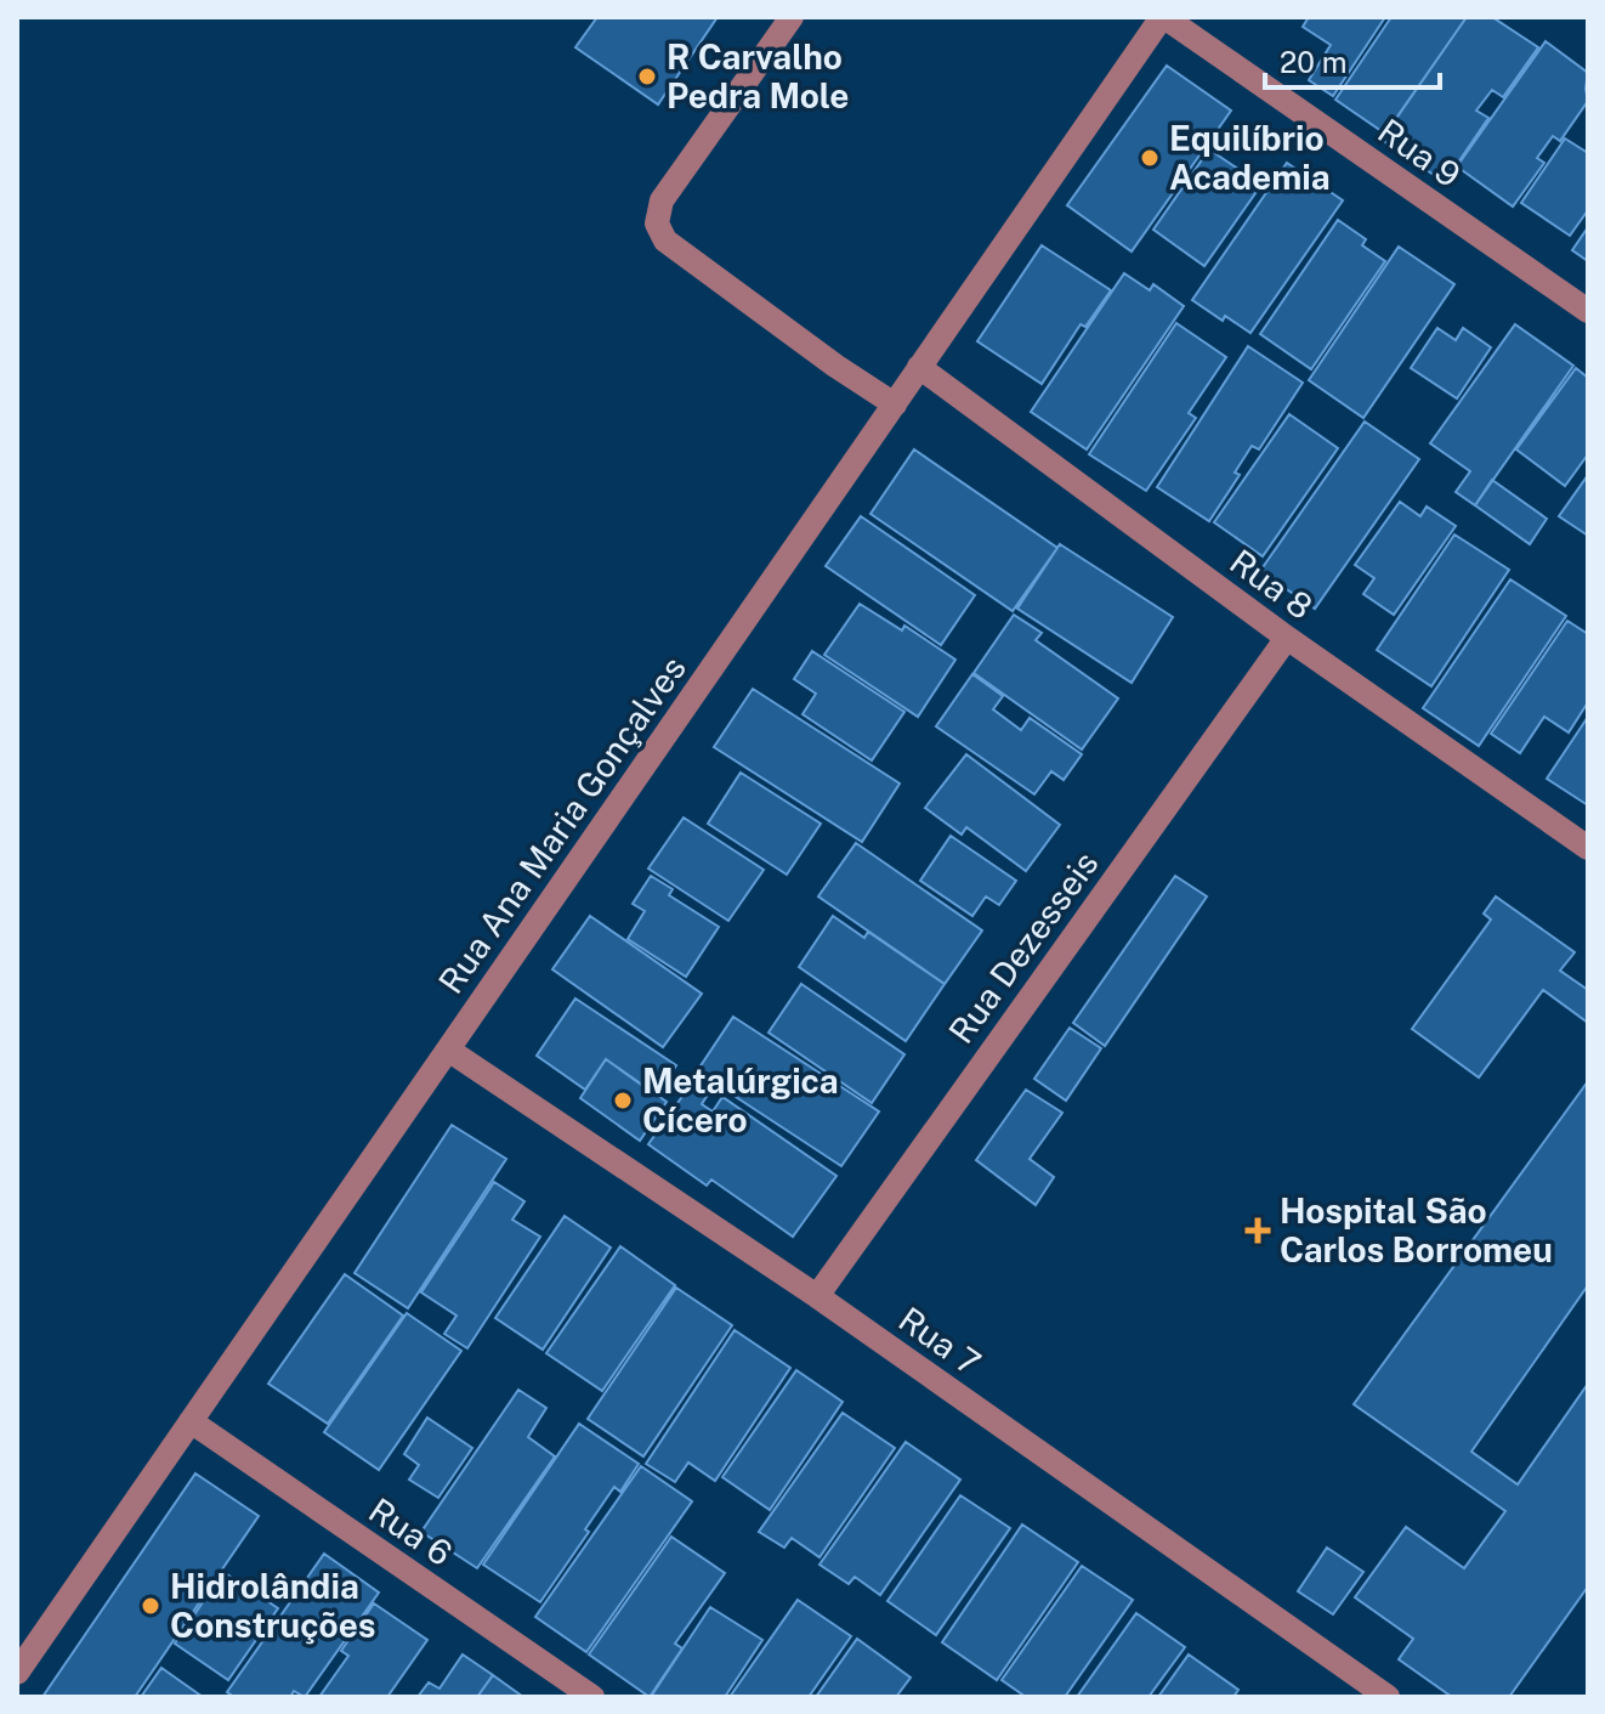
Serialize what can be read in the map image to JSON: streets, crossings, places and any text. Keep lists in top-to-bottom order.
{
  "streets": {
    "street": [
      "Rua 9",
      "Rua 8",
      "Rua Ana Maria Gonçalves",
      "Rua Dezesseis",
      "Rua 7",
      "Rua 6"
    ]
  },
  "crossings": [
    ["Rua 9", "Rua Ana Maria Gonçalves"],
    ["Rua 8", "Rua Ana Maria Gonçalves"],
    ["Rua 8", "Rua Dezesseis"],
    ["Rua Ana Maria Gonçalves", "Rua 7"],
    ["Rua Ana Maria Gonçalves", "Rua 6"],
    ["Rua Dezesseis", "Rua 7"]
  ],
  "places": {
    "other": [
      "R Carvalho Pedra Mole",
      "Equilíbrio Academia",
      "Metalúrgica Cícero",
      "Hidrolândia Construções"
    ],
    "health": ["Hospital São Carlos Borromeu"]
  },
  "scale_bar": "20 m"
}
